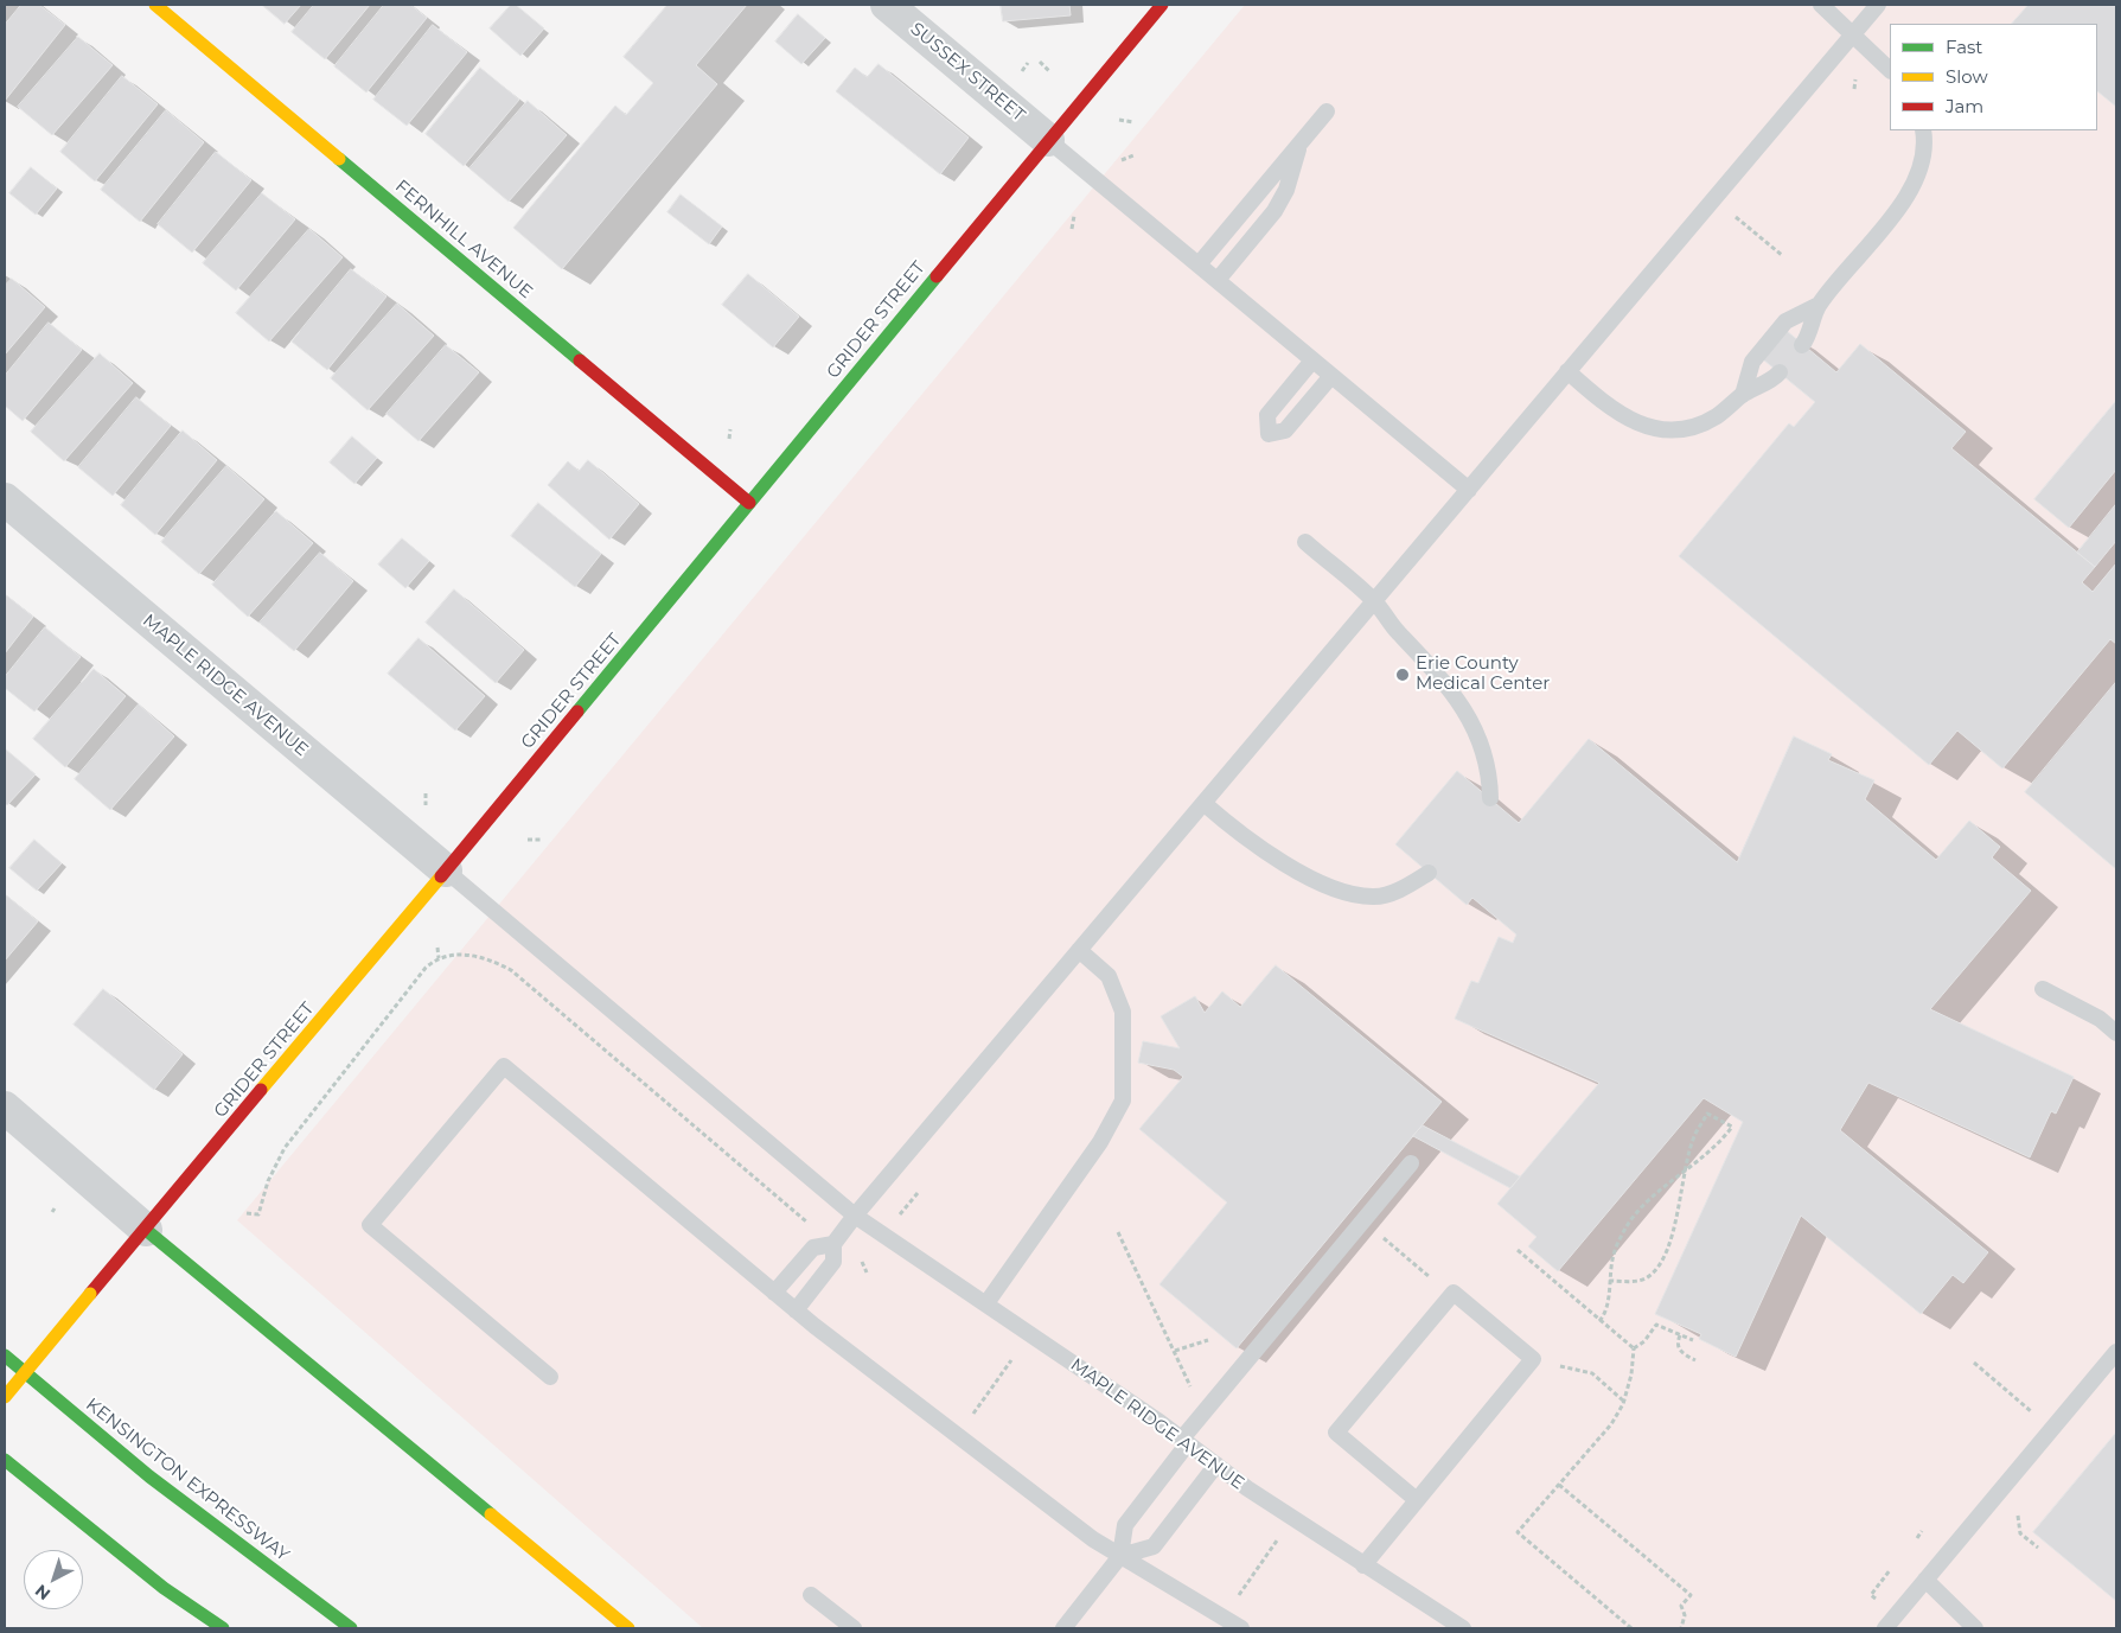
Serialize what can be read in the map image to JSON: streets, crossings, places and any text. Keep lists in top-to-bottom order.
{
  "streets": {
    "main road": ["FERNHILL AVENUE", "GRIDER STREET", "KENSINGTON EXPRESSWAY"],
    "street": ["SUSSEX STREET", "MAPLE RIDGE AVENUE"]
  },
  "crossings": [
    ["SUSSEX STREET", "GRIDER STREET"],
    ["FERNHILL AVENUE", "GRIDER STREET"],
    ["GRIDER STREET", "MAPLE RIDGE AVENUE"]
  ],
  "places": ["Erie County Medical Center"],
  "legend": ["Fast", "Slow", "Jam"],
  "north": "bottom left"
}
